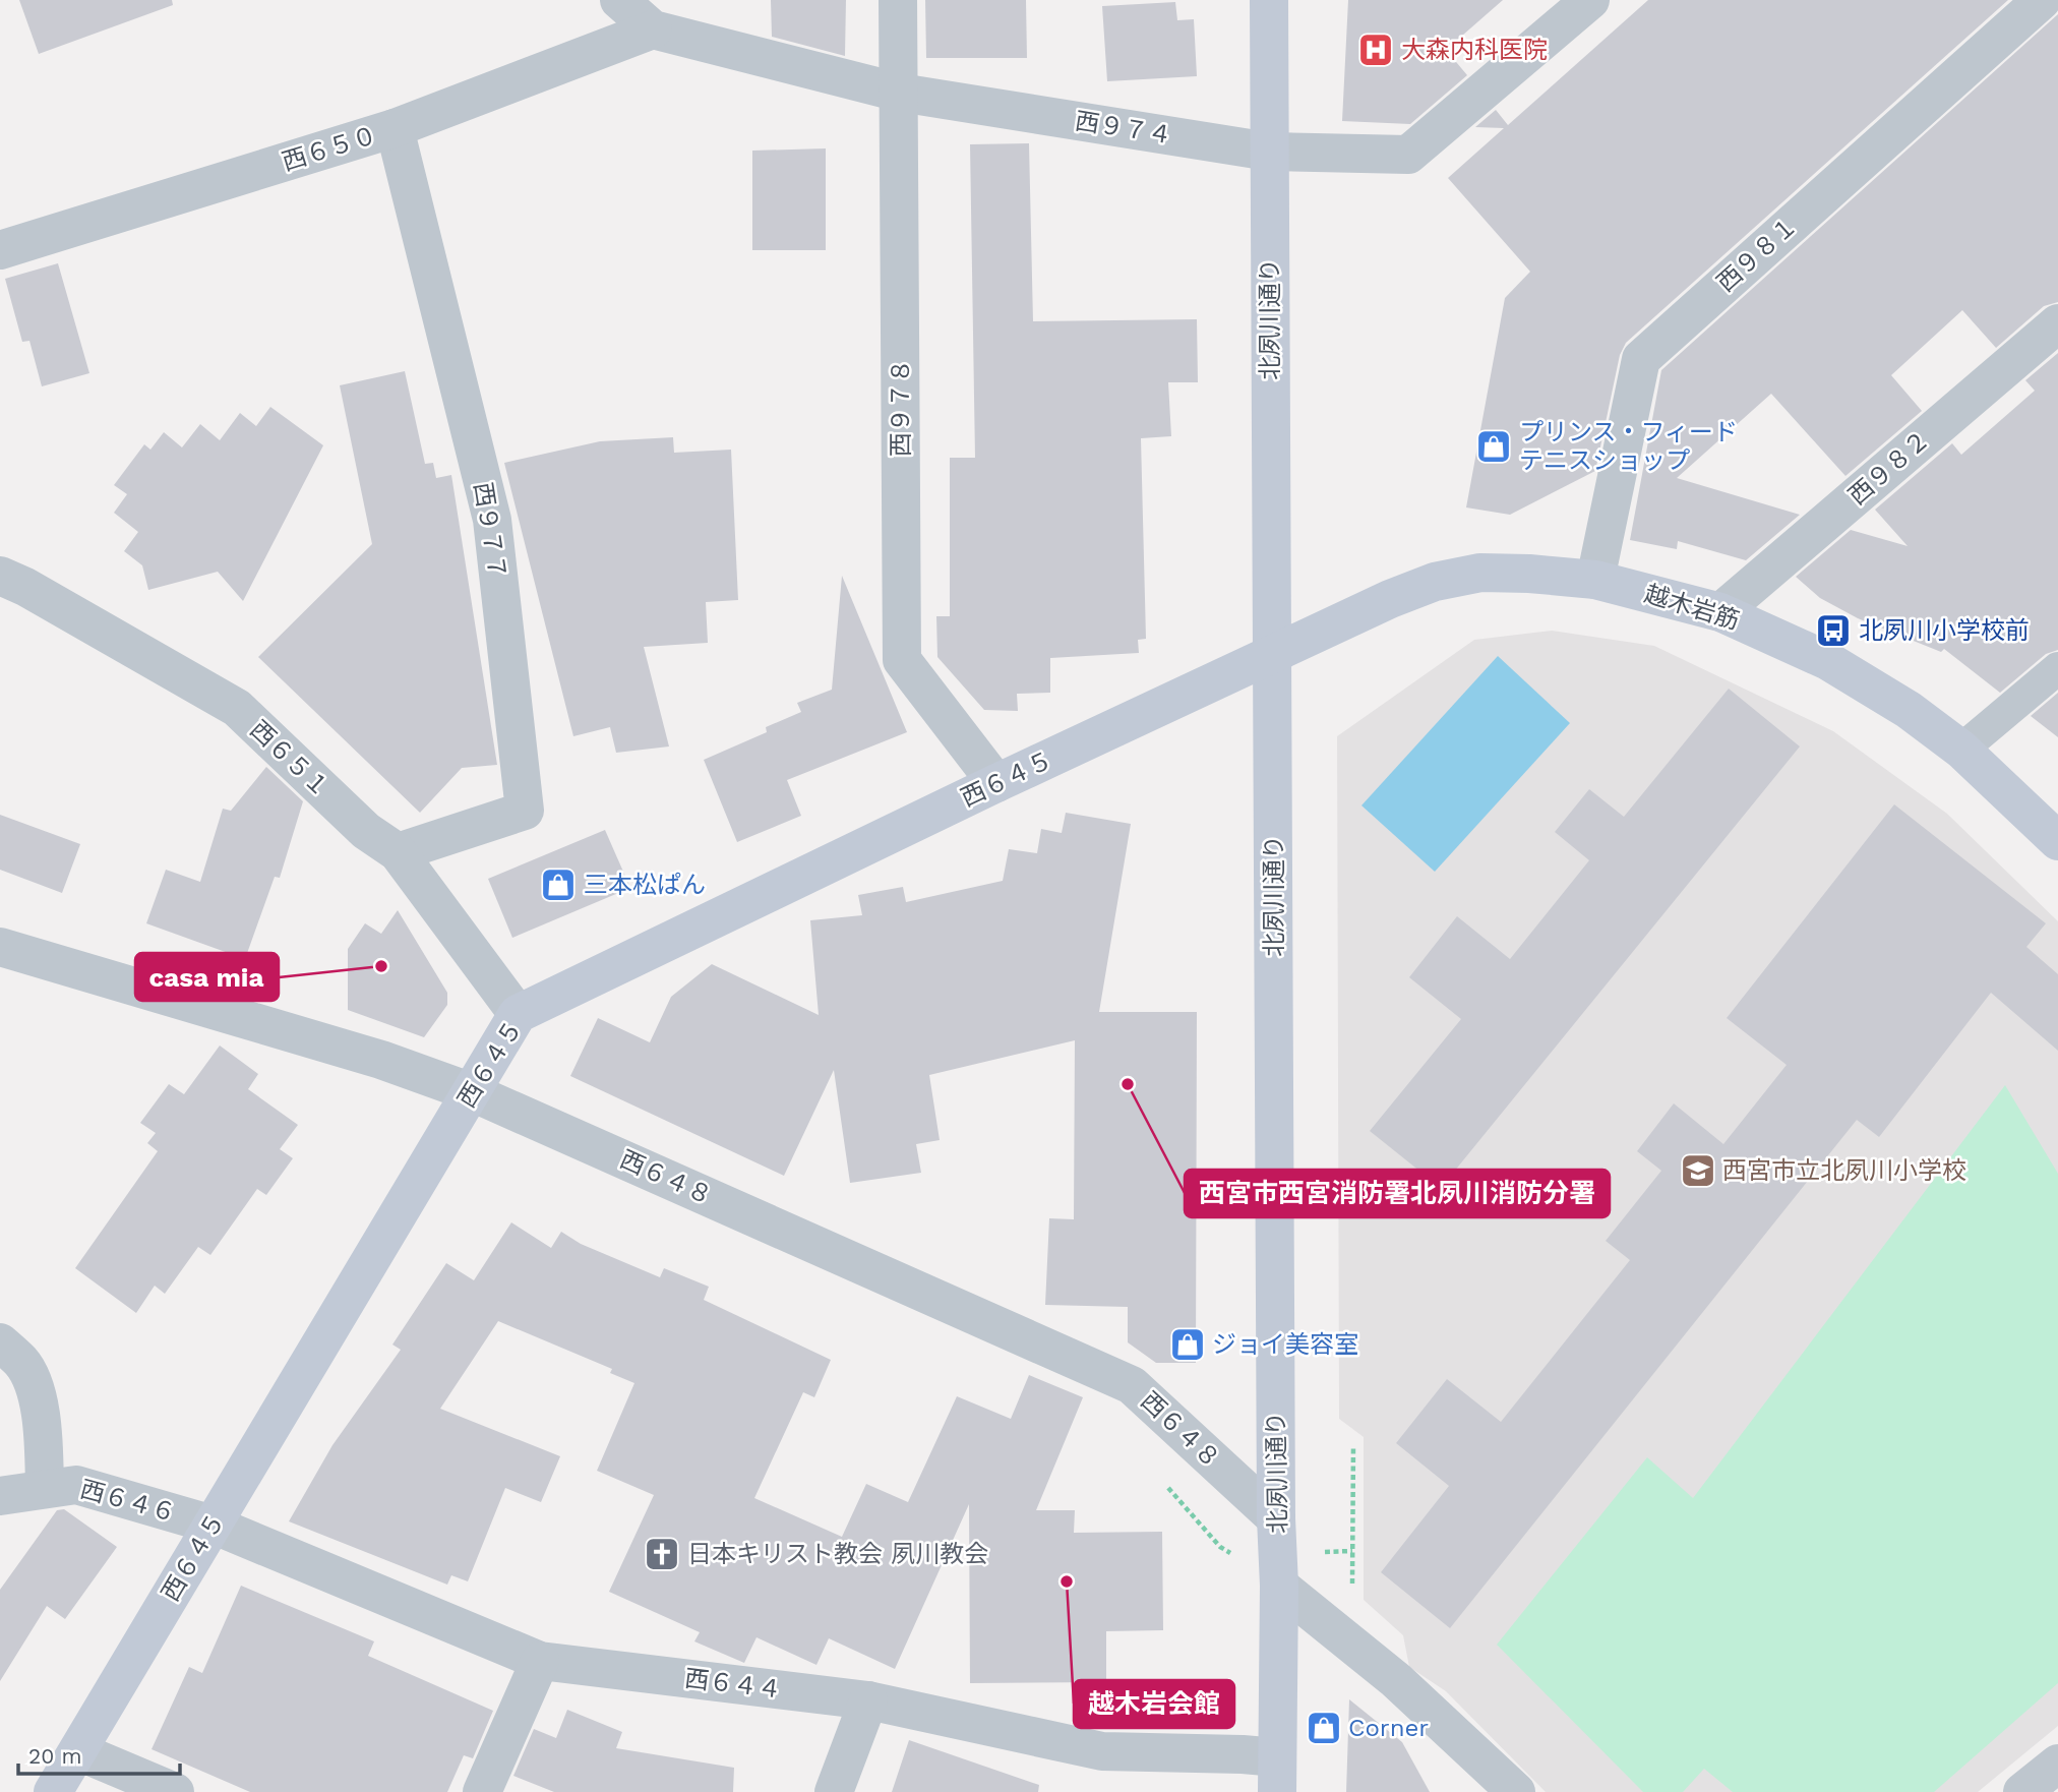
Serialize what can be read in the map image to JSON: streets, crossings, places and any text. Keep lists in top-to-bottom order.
{
  "streets": {
    "street": [
      "西９７４",
      "西６５０",
      "西９８１",
      "北夙川通り",
      "西９７８",
      "西９８２",
      "西９７７",
      "越木岩筋",
      "西６５１",
      "西６４５",
      "西６４８",
      "西６４６",
      "西６４４"
    ]
  },
  "crossings": [
    ["西９７４", "西６５０"],
    ["西９７４", "北夙川通り"],
    ["西９７４", "西９７８"],
    ["西６５０", "西９７７"],
    ["西９８１", "越木岩筋"],
    ["北夙川通り", "越木岩筋"],
    ["北夙川通り", "西６４５"],
    ["北夙川通り", "西６４８"],
    ["北夙川通り", "西６４４"],
    ["西９７８", "西６４５"],
    ["西９８２", "越木岩筋"],
    ["西９７７", "西６５１"],
    ["越木岩筋", "西６４５"],
    ["西６５１", "西６４５"],
    ["西６４５", "西６４８"],
    ["西６４５", "西６４６"],
    ["西６４５", "西６４４"],
    ["西６４６", "西６４４"]
  ],
  "places": {
    "hospital": ["大森内科医院"],
    "shop": [
      "プリンス・フィード テニスショップ",
      "三本松ぱん",
      "ジョイ美容室",
      "Corner"
    ],
    "bus stop": ["北夙川小学校前"],
    "other": ["casa mia", "西宮市西宮消防署北夙川消防分署", "越木岩会館"],
    "school or university": ["西宮市立北夙川小学校"],
    "church": ["日本キリスト教会 夙川教会"]
  },
  "scale_bar": "20 m"
}
